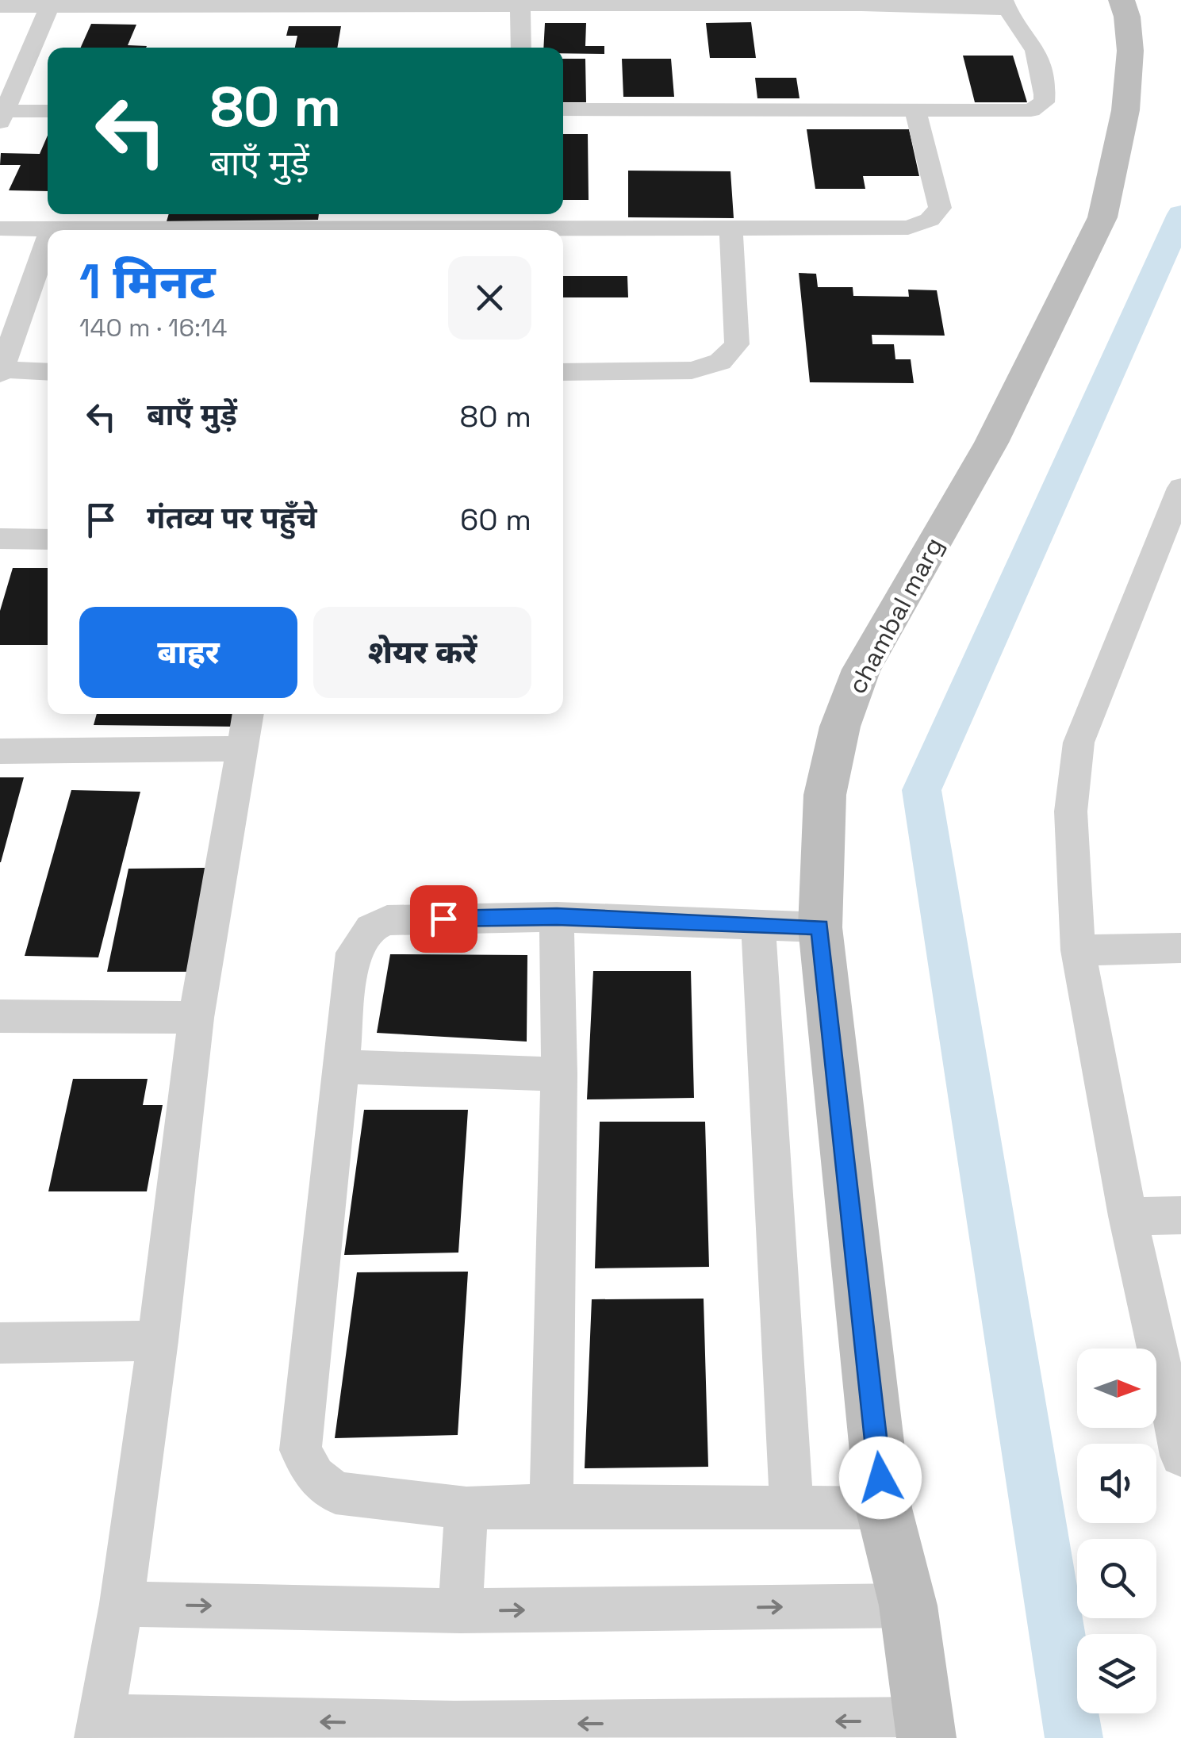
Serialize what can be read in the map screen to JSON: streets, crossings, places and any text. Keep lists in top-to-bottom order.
{
  "streets": {
    "street": ["chambal marg"]
  },
  "north": "right",
  "page": {
    "turn": ["80 m", "बाएँ मुड़ें"],
    "heading": ["1 मिनट", "140 m · 16:14"],
    "list": [
      {
        "name": "बाएँ मुड़ें",
        "value": "80 m"
      },
      {
        "name": "गंतव्य पर पहुँचे",
        "value": "60 m"
      }
    ],
    "buttons": ["बाहर", "शेयर करें"]
  }
}
